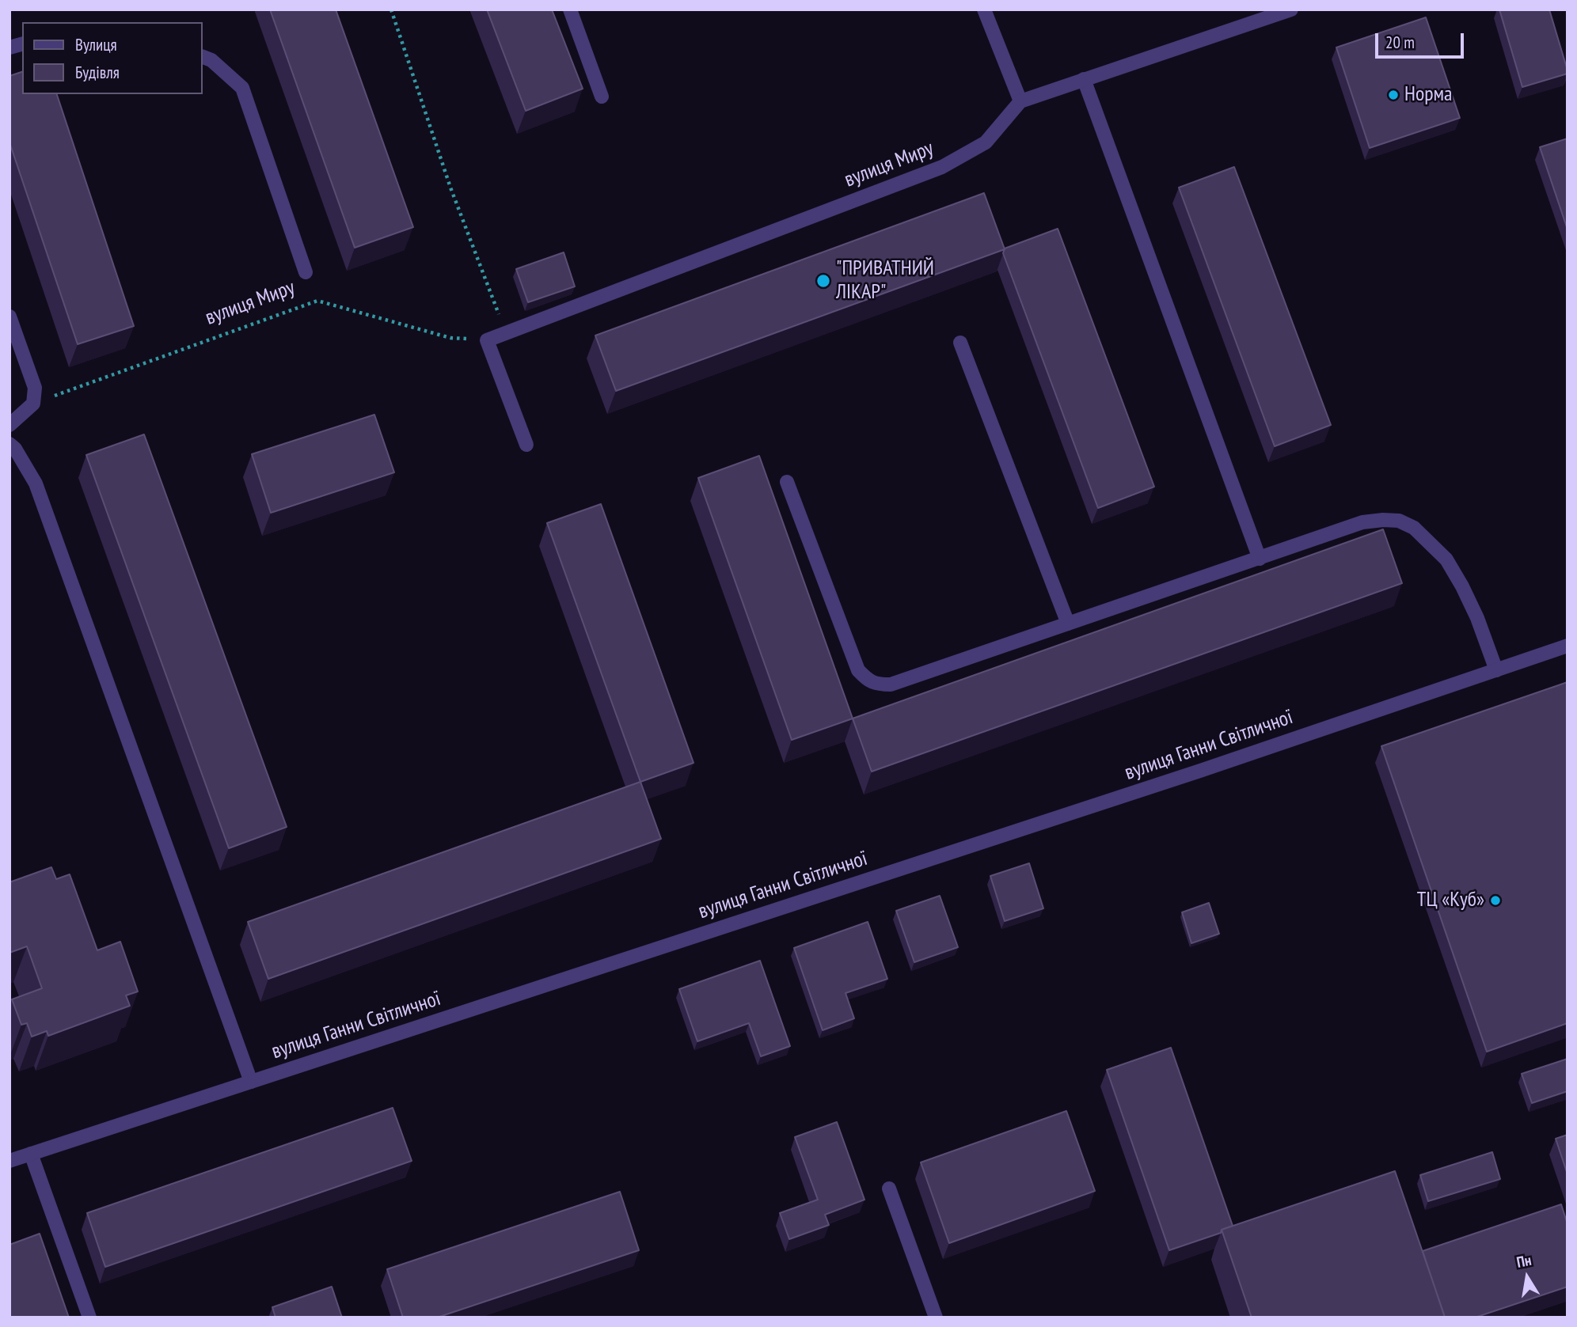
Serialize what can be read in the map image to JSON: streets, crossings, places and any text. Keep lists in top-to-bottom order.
{
  "streets": {
    "street": ["вулиця Миру", "вулиця Ганни Світличної"]
  },
  "places": ["Норма", "\"ПРИВАТНИЙ ЛІКАР\"", "ТЦ «Куб»"],
  "legend": ["Вулиця", "Будівля"],
  "scale_bar": "20 m",
  "north": "top"
}
